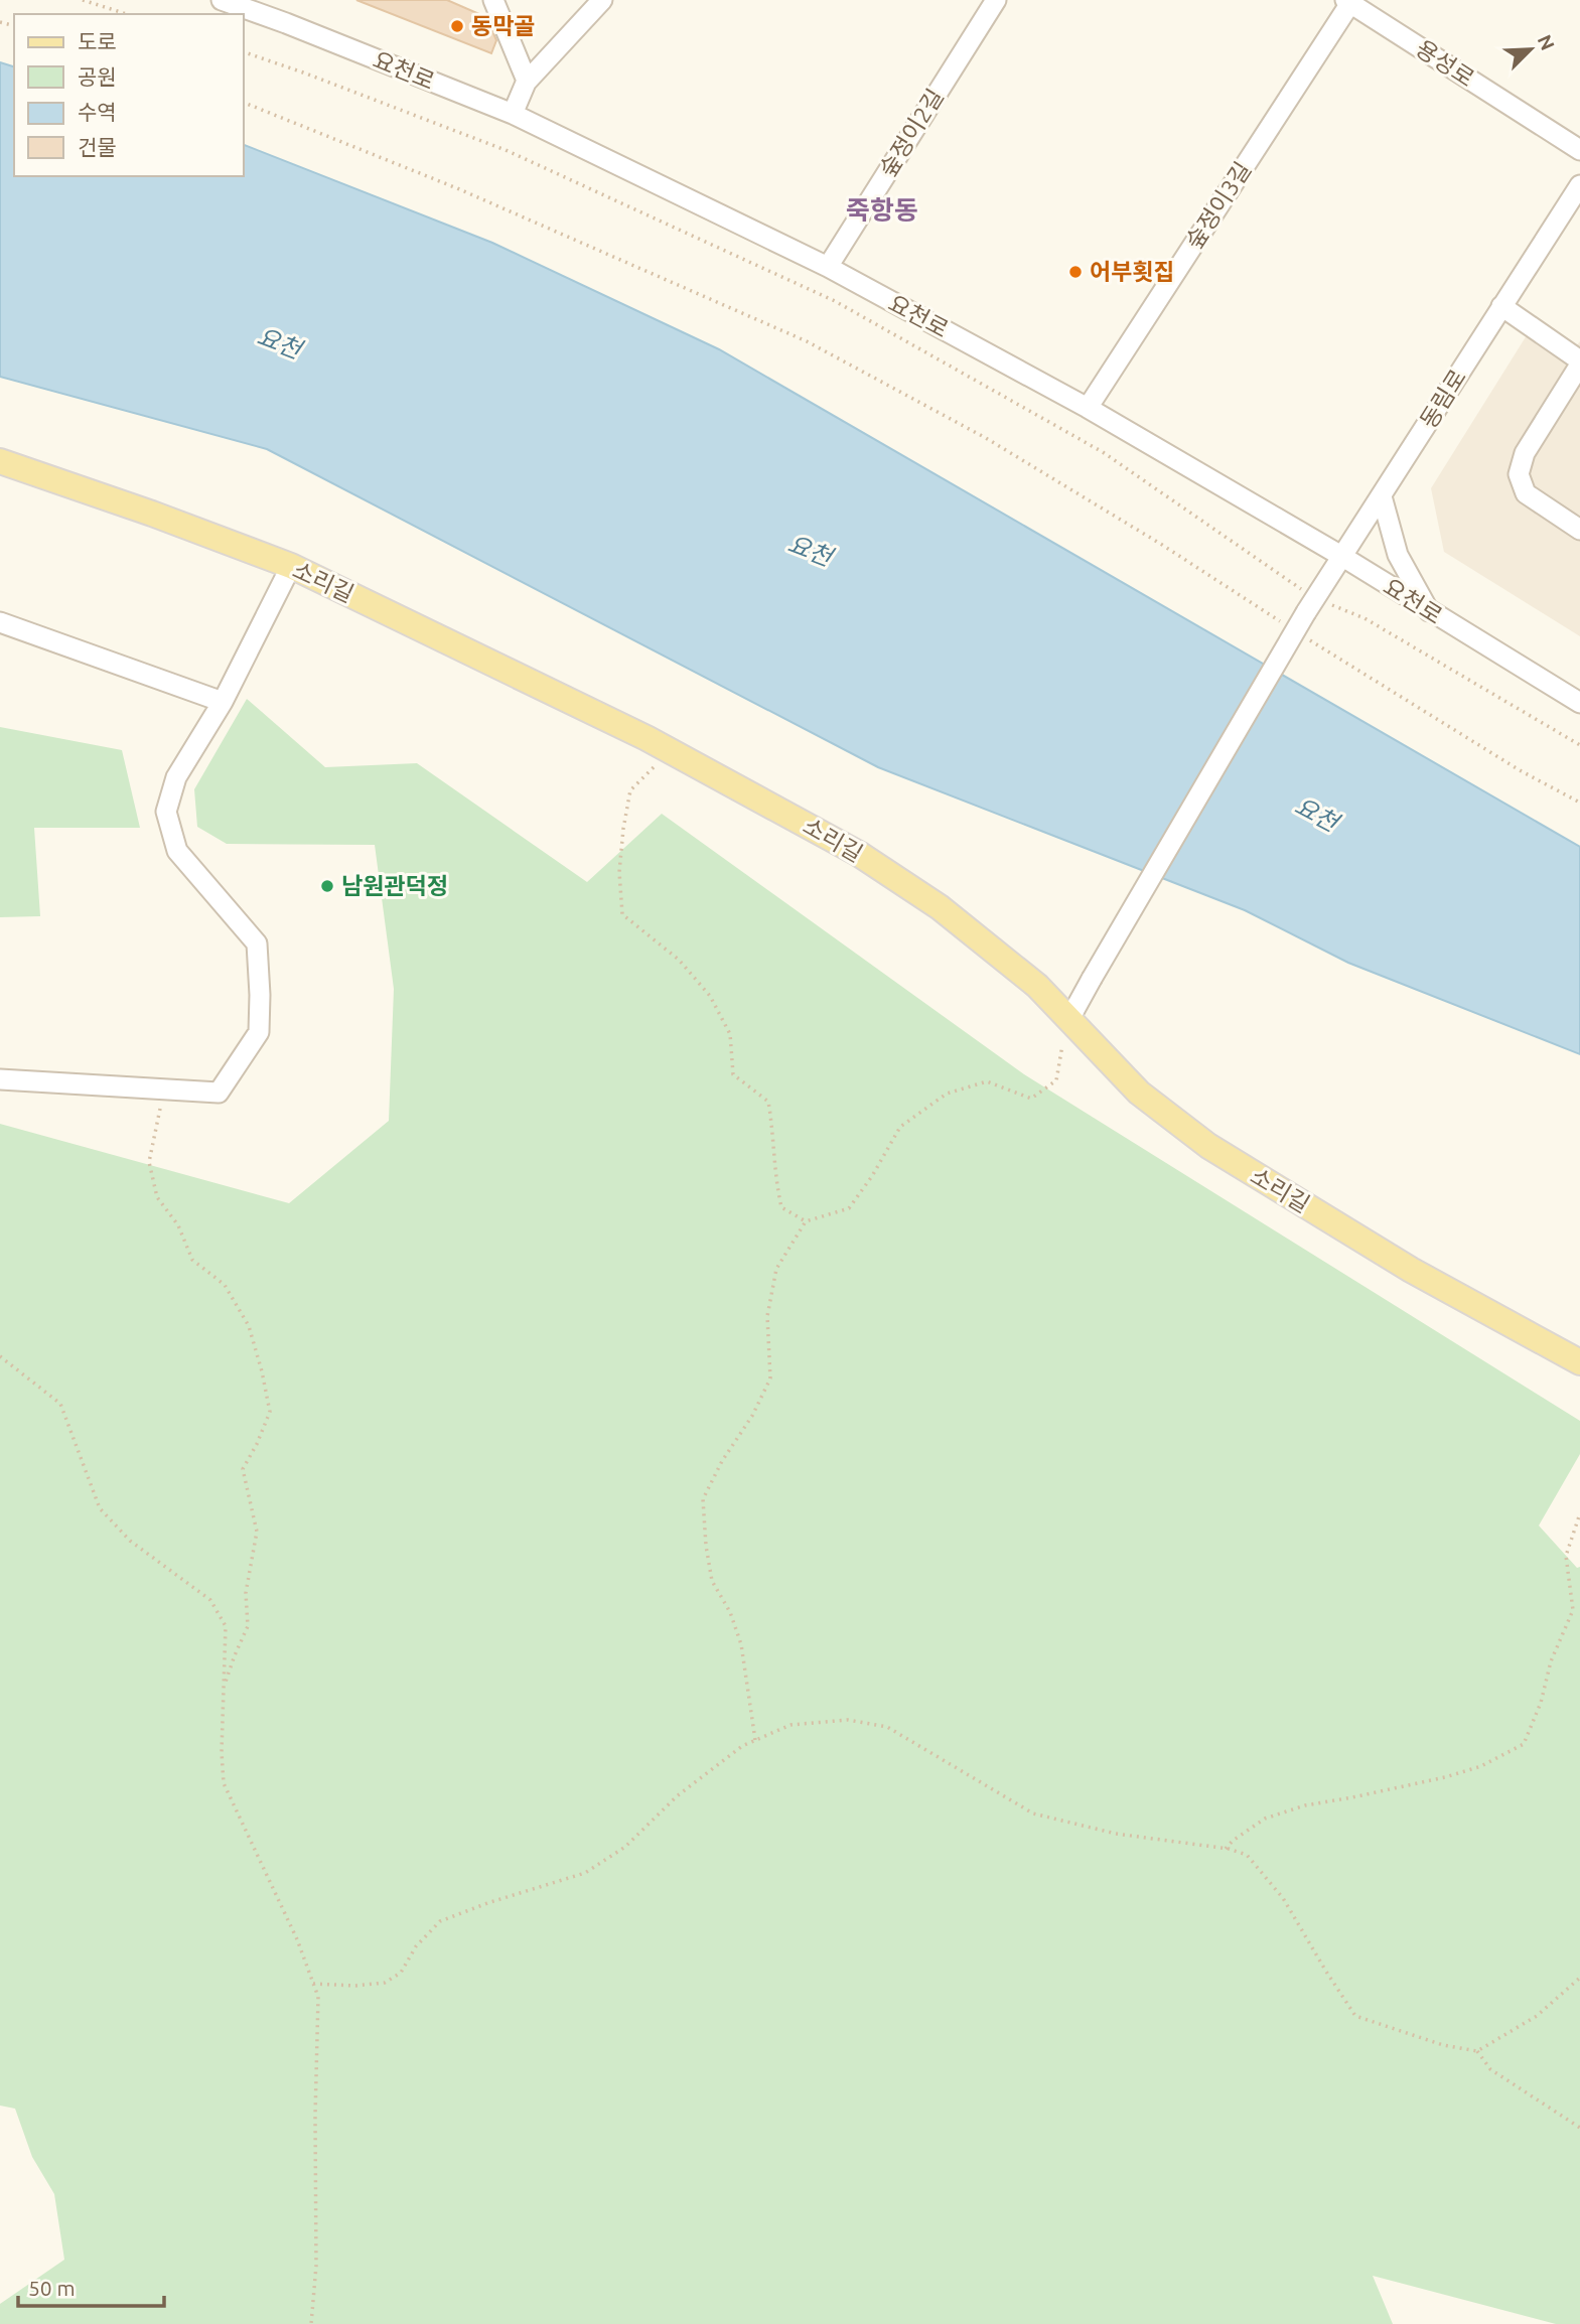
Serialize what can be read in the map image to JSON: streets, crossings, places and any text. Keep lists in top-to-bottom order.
{
  "streets": {
    "main road": ["소리길"],
    "street": [
      "용성로",
      "요천로",
      "숲정이2길",
      "숲정이3길",
      "동림로"
    ]
  },
  "crossings": [
    ["용성로", "숲정이3길"],
    ["요천로", "숲정이2길"],
    ["요천로", "숲정이3길"],
    ["요천로", "동림로"],
    ["동림로", "소리길"]
  ],
  "districts": ["죽항동"],
  "water": ["요천"],
  "places": ["동막골", "어부횟집", "남원관덕정"],
  "legend": [
    "도로",
    "공원",
    "수역",
    "건물"
  ],
  "scale_bar": "50 m",
  "north": "top right"
}
